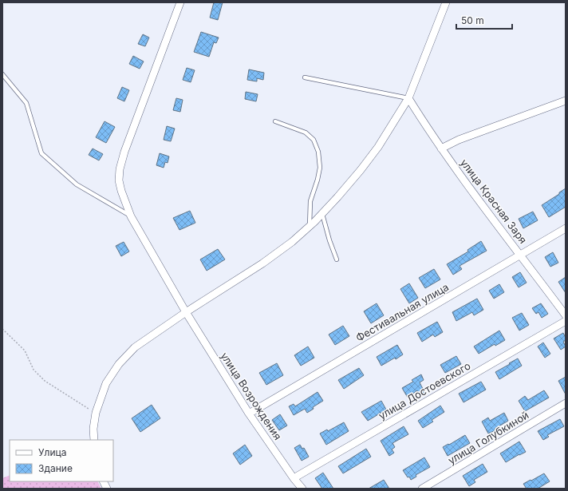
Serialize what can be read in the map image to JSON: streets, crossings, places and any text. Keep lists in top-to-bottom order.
{
  "streets": {
    "street": [
      "улица Красная Заря",
      "Фестивальная улица",
      "улица Достоевского",
      "улица Возрождения",
      "улица Голубкиной"
    ]
  },
  "crossings": [
    ["улица Красная Заря", "Фестивальная улица"],
    ["Фестивальная улица", "улица Возрождения"],
    ["улица Достоевского", "улица Возрождения"]
  ],
  "legend": ["Улица", "Здание"],
  "scale_bar": "50 m"
}
